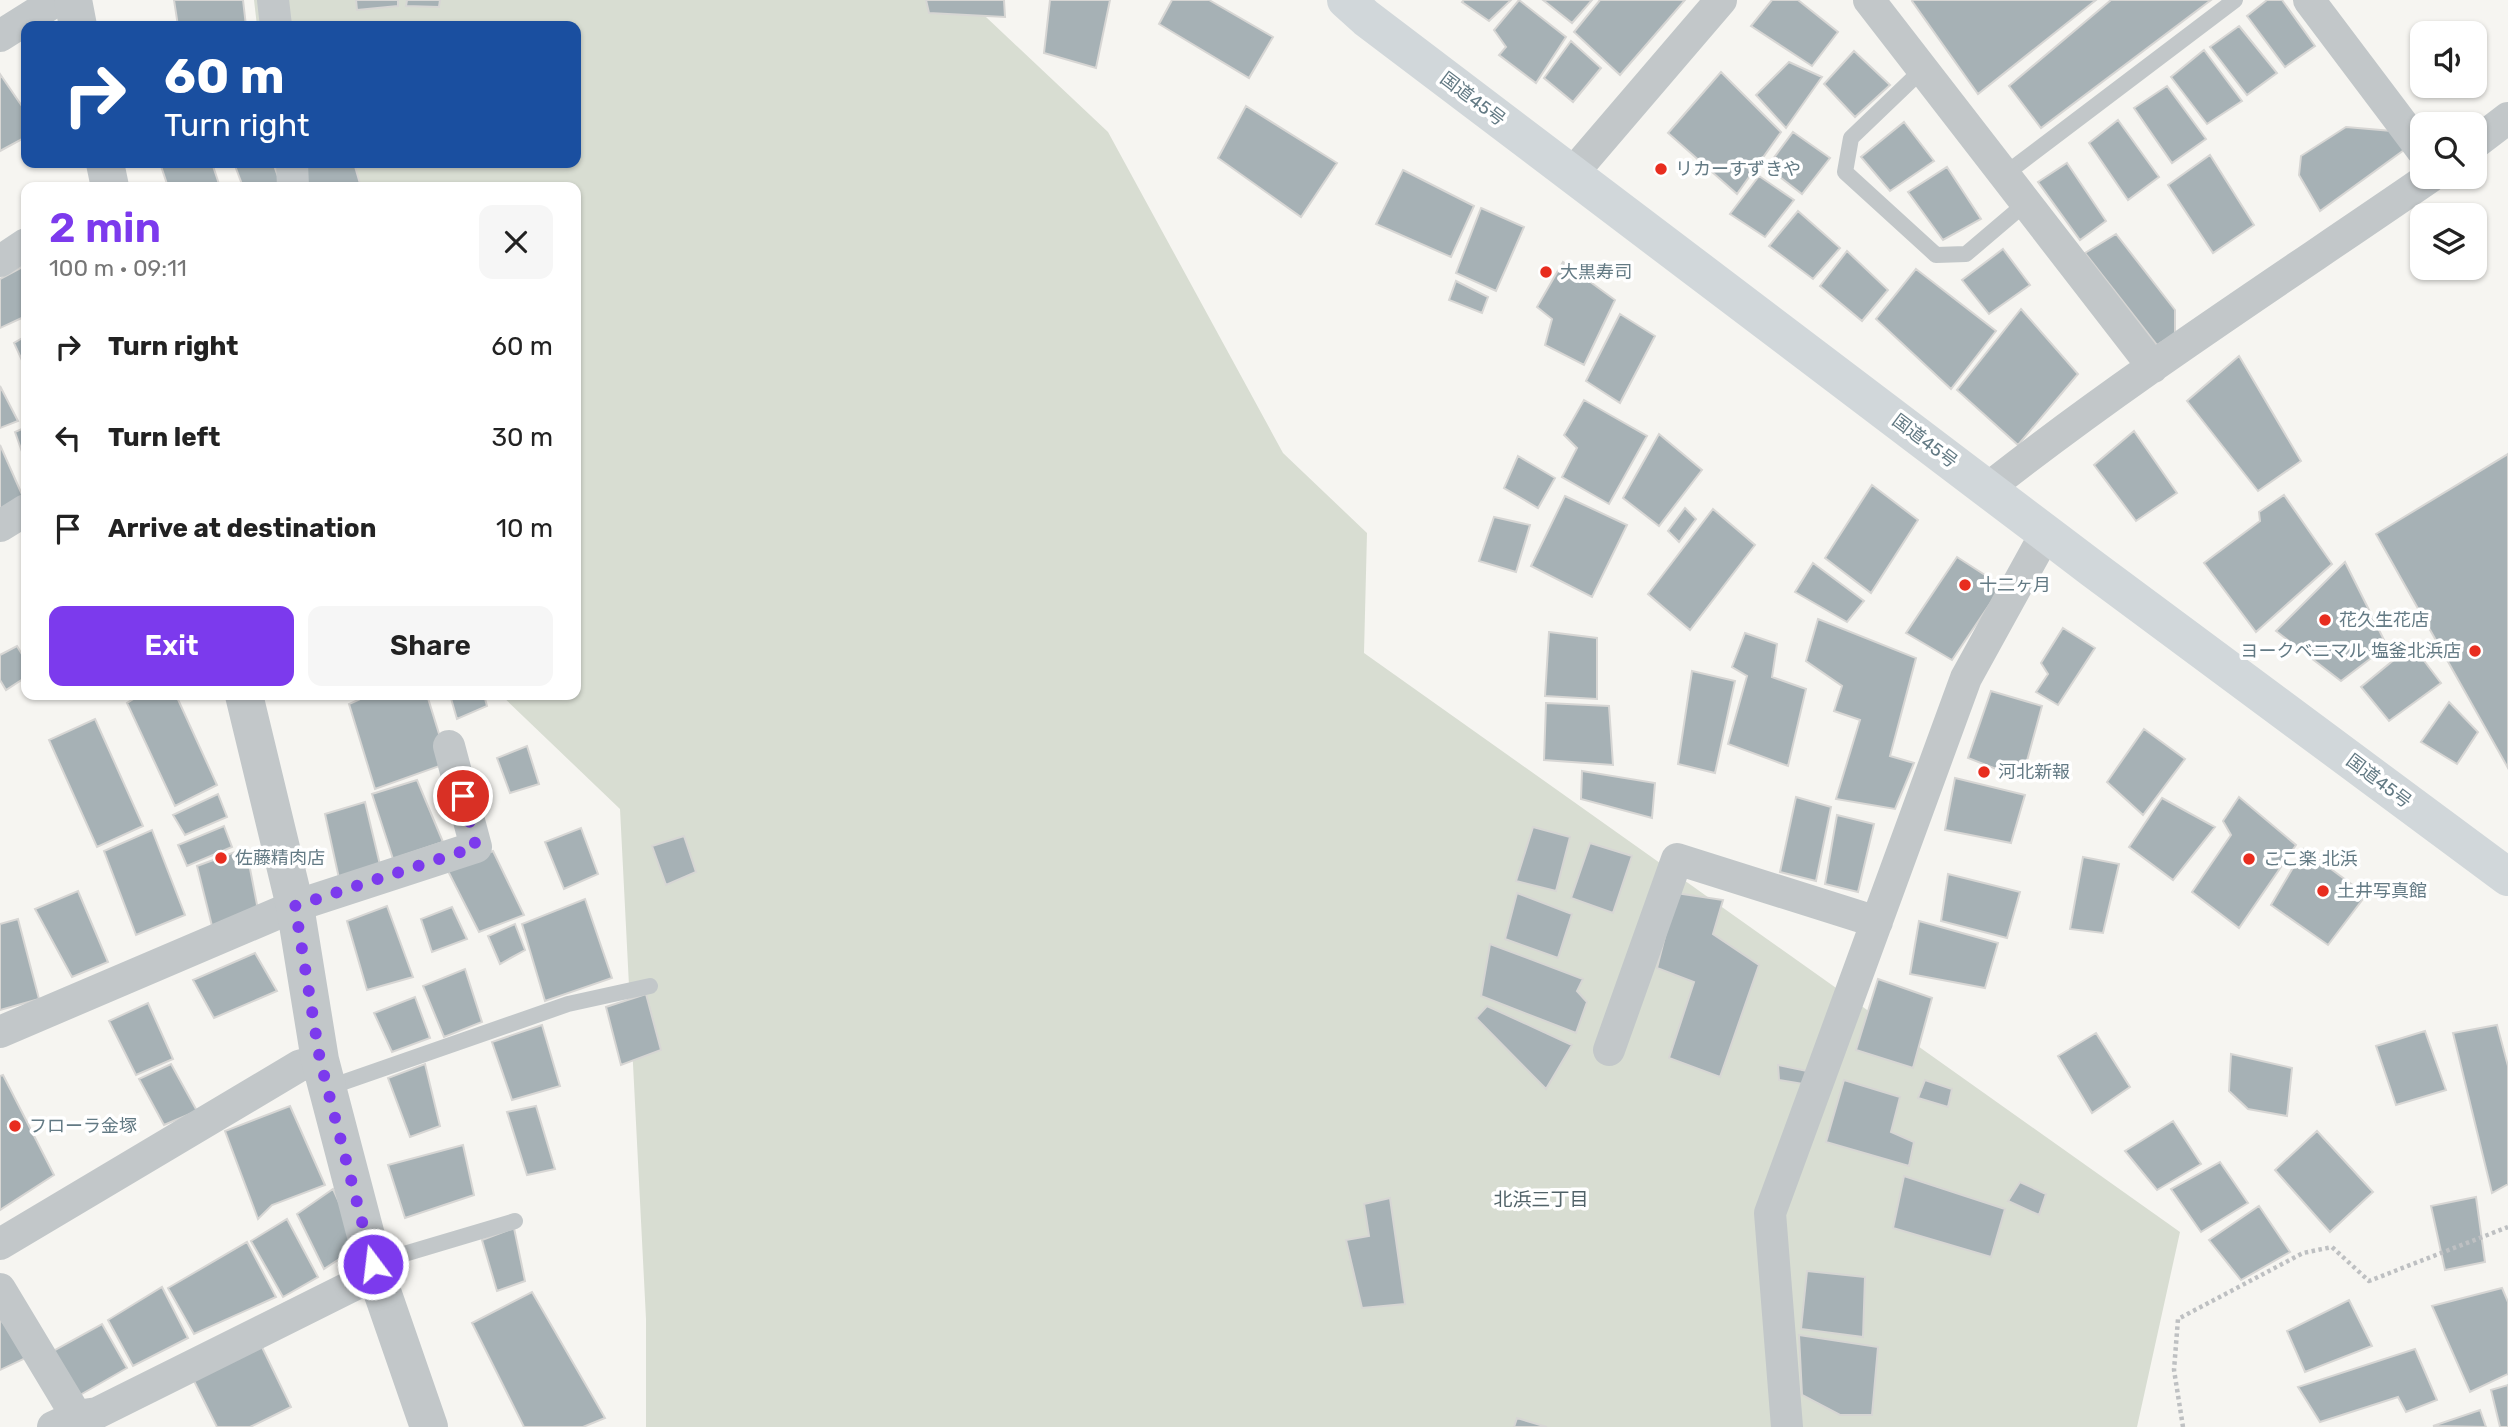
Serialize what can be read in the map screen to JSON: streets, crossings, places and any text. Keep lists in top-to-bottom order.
{
  "streets": {
    "highway": ["国道45号"]
  },
  "districts": ["北浜三丁目"],
  "places": [
    "リカーすずきや",
    "大黒寿司",
    "十二ヶ月",
    "花久生花店",
    "ヨークベニマル 塩釜北浜店",
    "河北新報",
    "佐藤精肉店",
    "ここ楽 北浜",
    "土井写真館",
    "フローラ金塚"
  ],
  "page": {
    "turn": ["60 m", "Turn right"],
    "heading": ["2 min", "100 m · 09:11"],
    "list": [
      {
        "name": "Turn right",
        "value": "60 m"
      },
      {
        "name": "Turn left",
        "value": "30 m"
      },
      {
        "name": "Arrive at destination",
        "value": "10 m"
      }
    ],
    "buttons": ["Exit", "Share"]
  }
}
